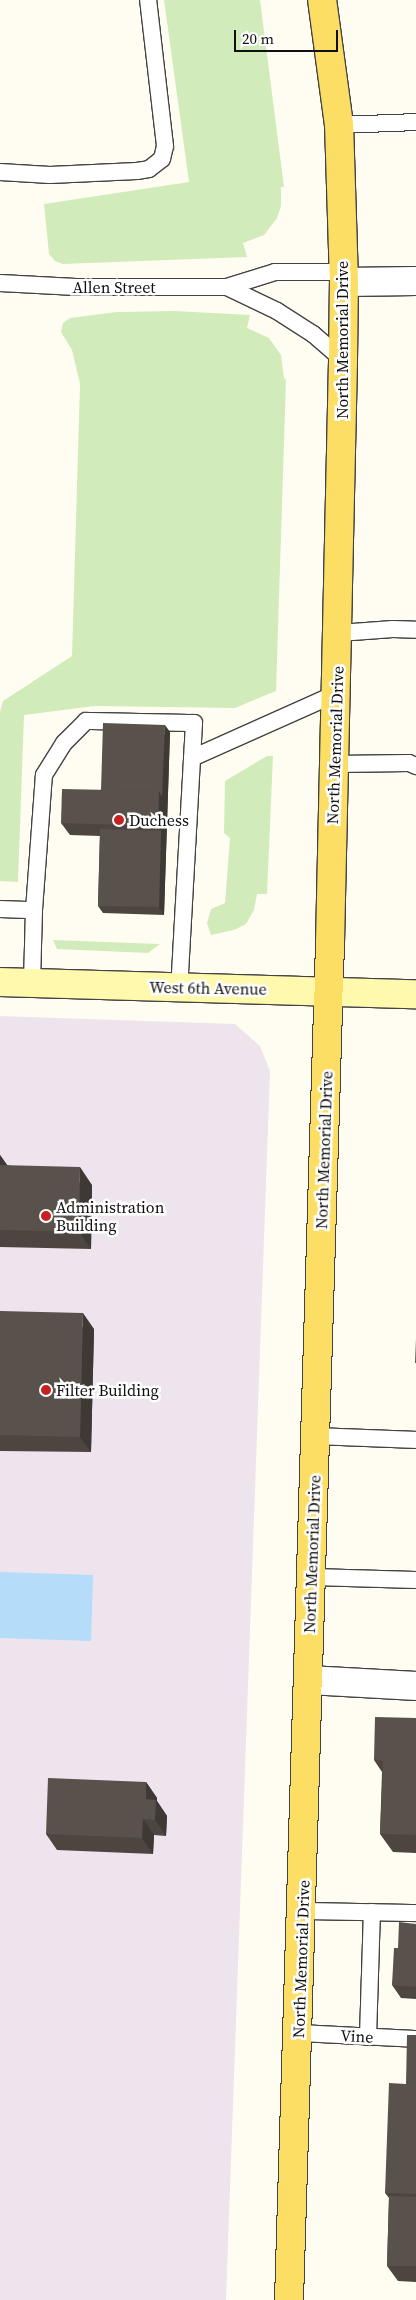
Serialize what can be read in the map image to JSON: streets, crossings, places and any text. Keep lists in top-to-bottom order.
{
  "streets": {
    "main road": ["North Memorial Drive"],
    "street": ["Allen Street", "West 6th Avenue"],
    "lane": ["Vine"]
  },
  "crossings": [
    ["Allen Street", "North Memorial Drive"],
    ["North Memorial Drive", "West 6th Avenue"],
    ["North Memorial Drive", "Vine"]
  ],
  "places": ["Duchess", "Administration Building", "Filter Building"],
  "scale_bar": "20 m"
}
